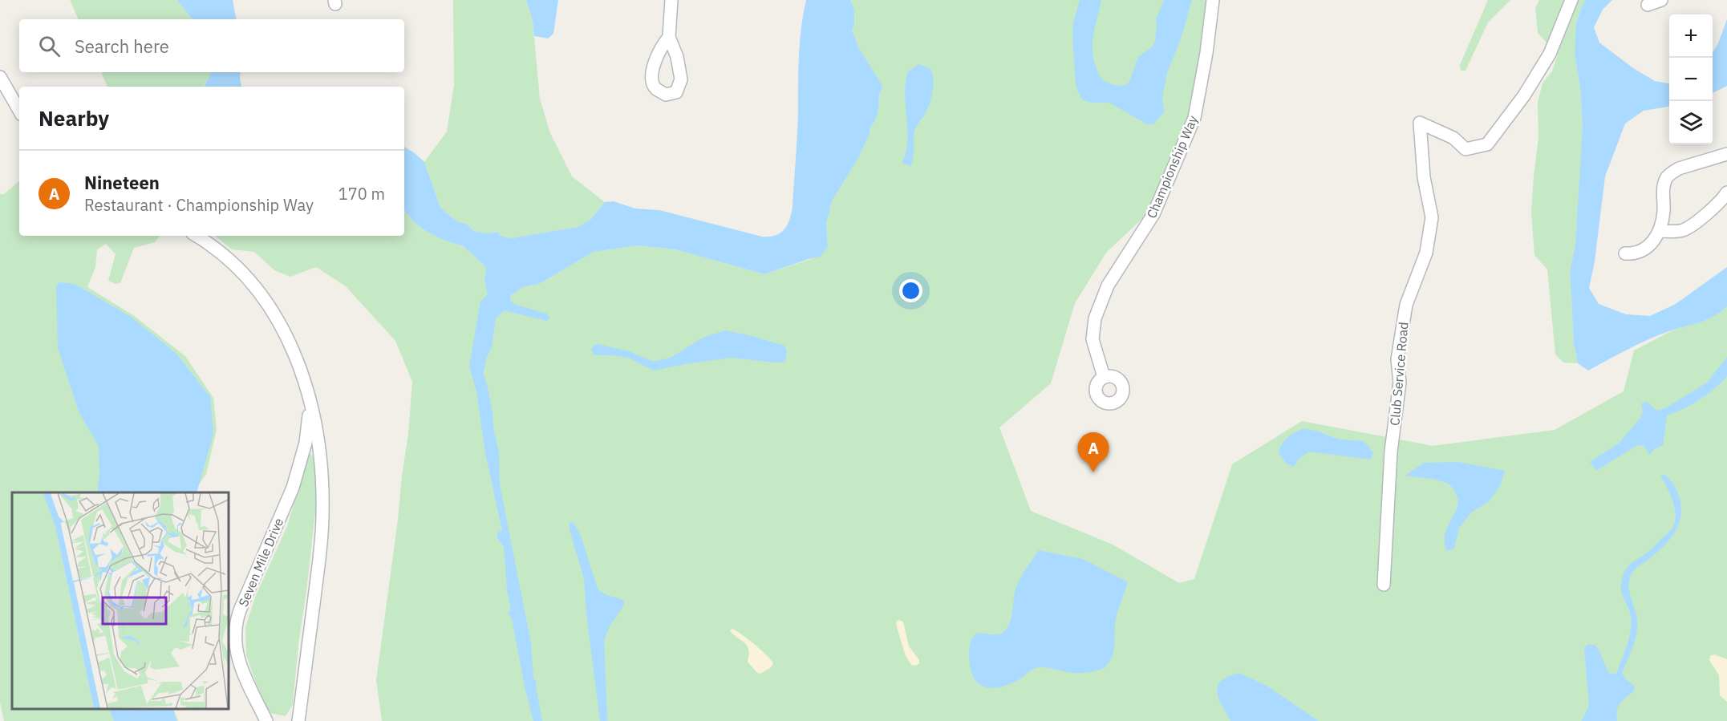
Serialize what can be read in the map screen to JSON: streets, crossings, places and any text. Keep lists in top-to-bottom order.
{
  "streets": {
    "street": ["Championship Way", "Club Service Road", "Seven Mile Drive"]
  },
  "page": {
    "map_buttons": ["+", "−"],
    "search": "Search here",
    "heading": "Nearby",
    "list": [
      {
        "mark": "A",
        "name": "Nineteen",
        "note": "Restaurant · Championship Way",
        "value": "170 m"
      }
    ],
    "pins": "A"
  }
}
